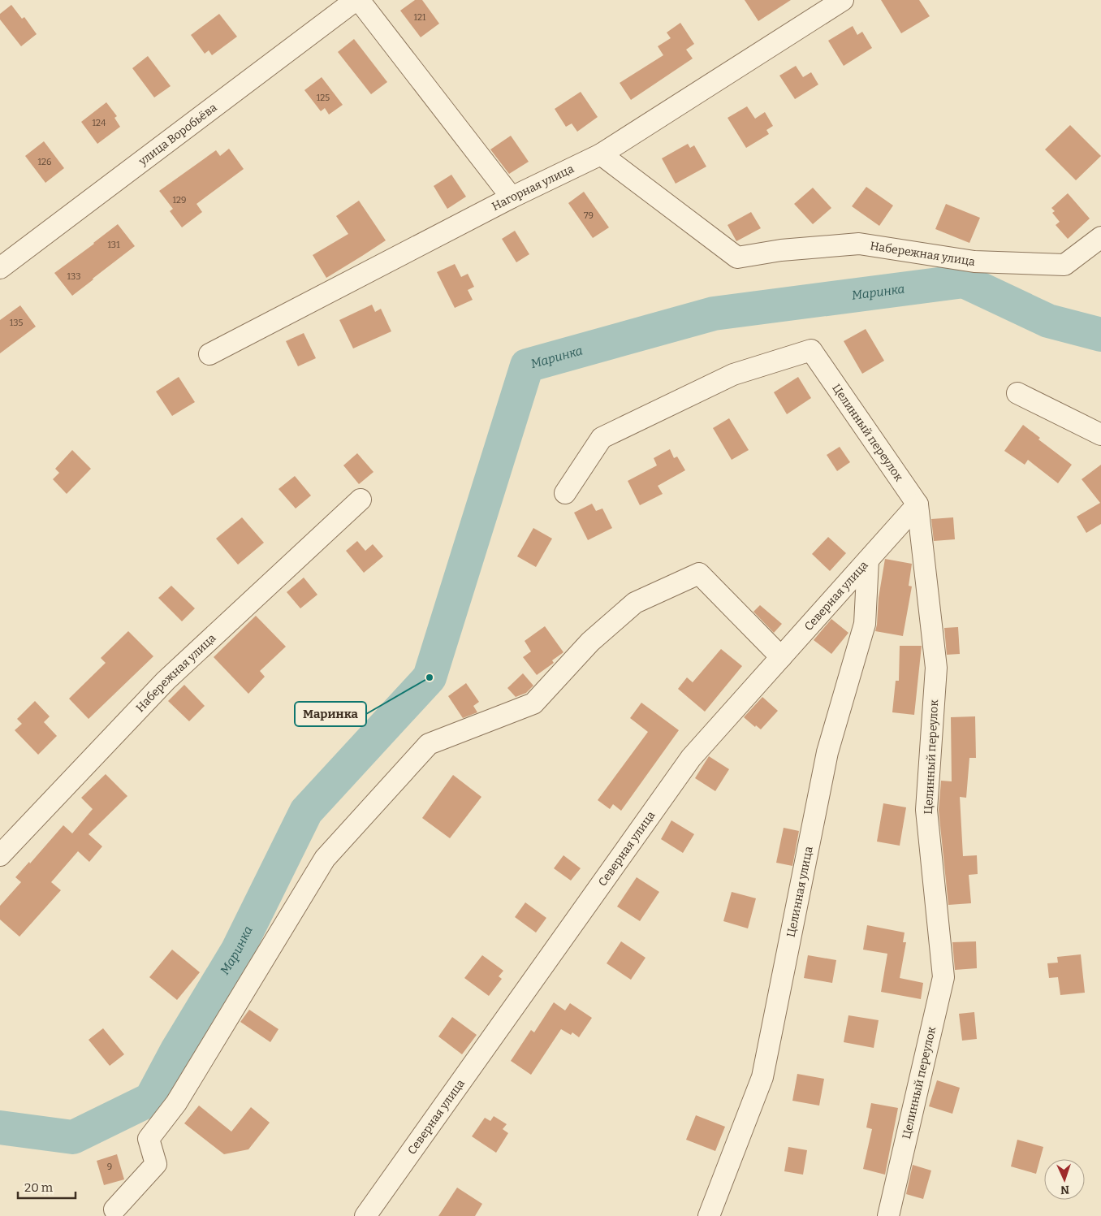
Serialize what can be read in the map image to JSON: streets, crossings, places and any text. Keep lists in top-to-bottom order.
{
  "streets": {
    "street": [
      "улица Воробьёва",
      "Нагорная улица",
      "Набережная улица",
      "Целинный переулок",
      "Северная улица",
      "Целинная улица"
    ]
  },
  "crossings": [
    ["Нагорная улица", "Набережная улица"],
    ["Целинный переулок", "Северная улица"],
    ["Северная улица", "Целинная улица"]
  ],
  "water": ["Маринка"],
  "places": ["Маринка"],
  "house_numbers": [
    "121",
    "125",
    "124",
    "126",
    "129",
    "79",
    "131",
    "133",
    "135",
    "9"
  ],
  "scale_bar": "20 m",
  "north": "bottom"
}
